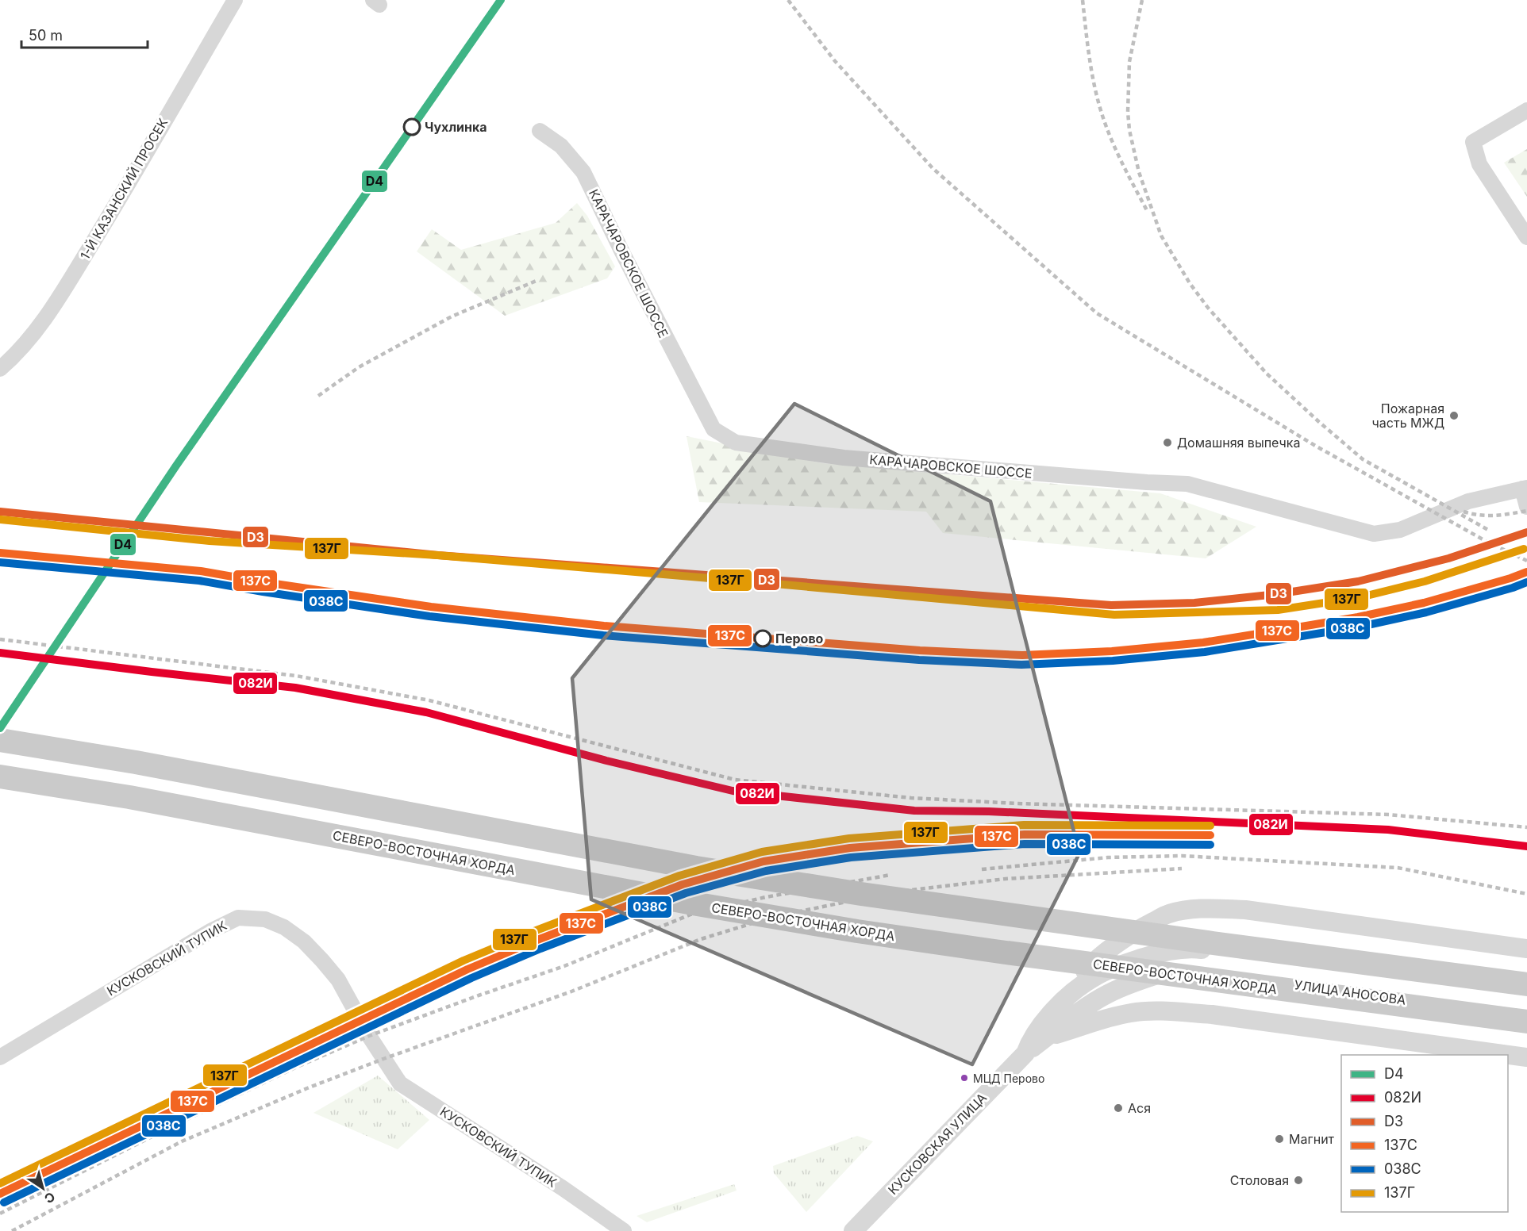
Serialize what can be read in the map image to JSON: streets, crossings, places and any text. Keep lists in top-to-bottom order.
{
  "streets": {
    "main road": ["СЕВЕРО-ВОСТОЧНАЯ ХОРДА"],
    "street": [
      "1-Й КАЗАНСКИЙ ПРОСЕК",
      "КАРАЧАРОВСКОЕ ШОССЕ",
      "КУСКОВСКИЙ ТУПИК",
      "УЛИЦА АНОСОВА",
      "КУСКОВСКАЯ УЛИЦА"
    ]
  },
  "crossings": [
    ["УЛИЦА АНОСОВА", "КУСКОВСКАЯ УЛИЦА"]
  ],
  "places": [
    "Чухлинка",
    "Пожарная часть МЖД",
    "Домашняя выпечка",
    "Перово",
    "МЦД Перово",
    "Ася",
    "Магнит",
    "Столовая"
  ],
  "lines": [
    "transit line D4",
    "transit line D3",
    "transit line 137Г",
    "transit line 137С",
    "transit line 038С",
    "transit line 082И"
  ],
  "legend": [
    "D4",
    "082И",
    "D3",
    "137С",
    "038С",
    "137Г"
  ],
  "scale_bar": "50 m",
  "north": "bottom right"
}
